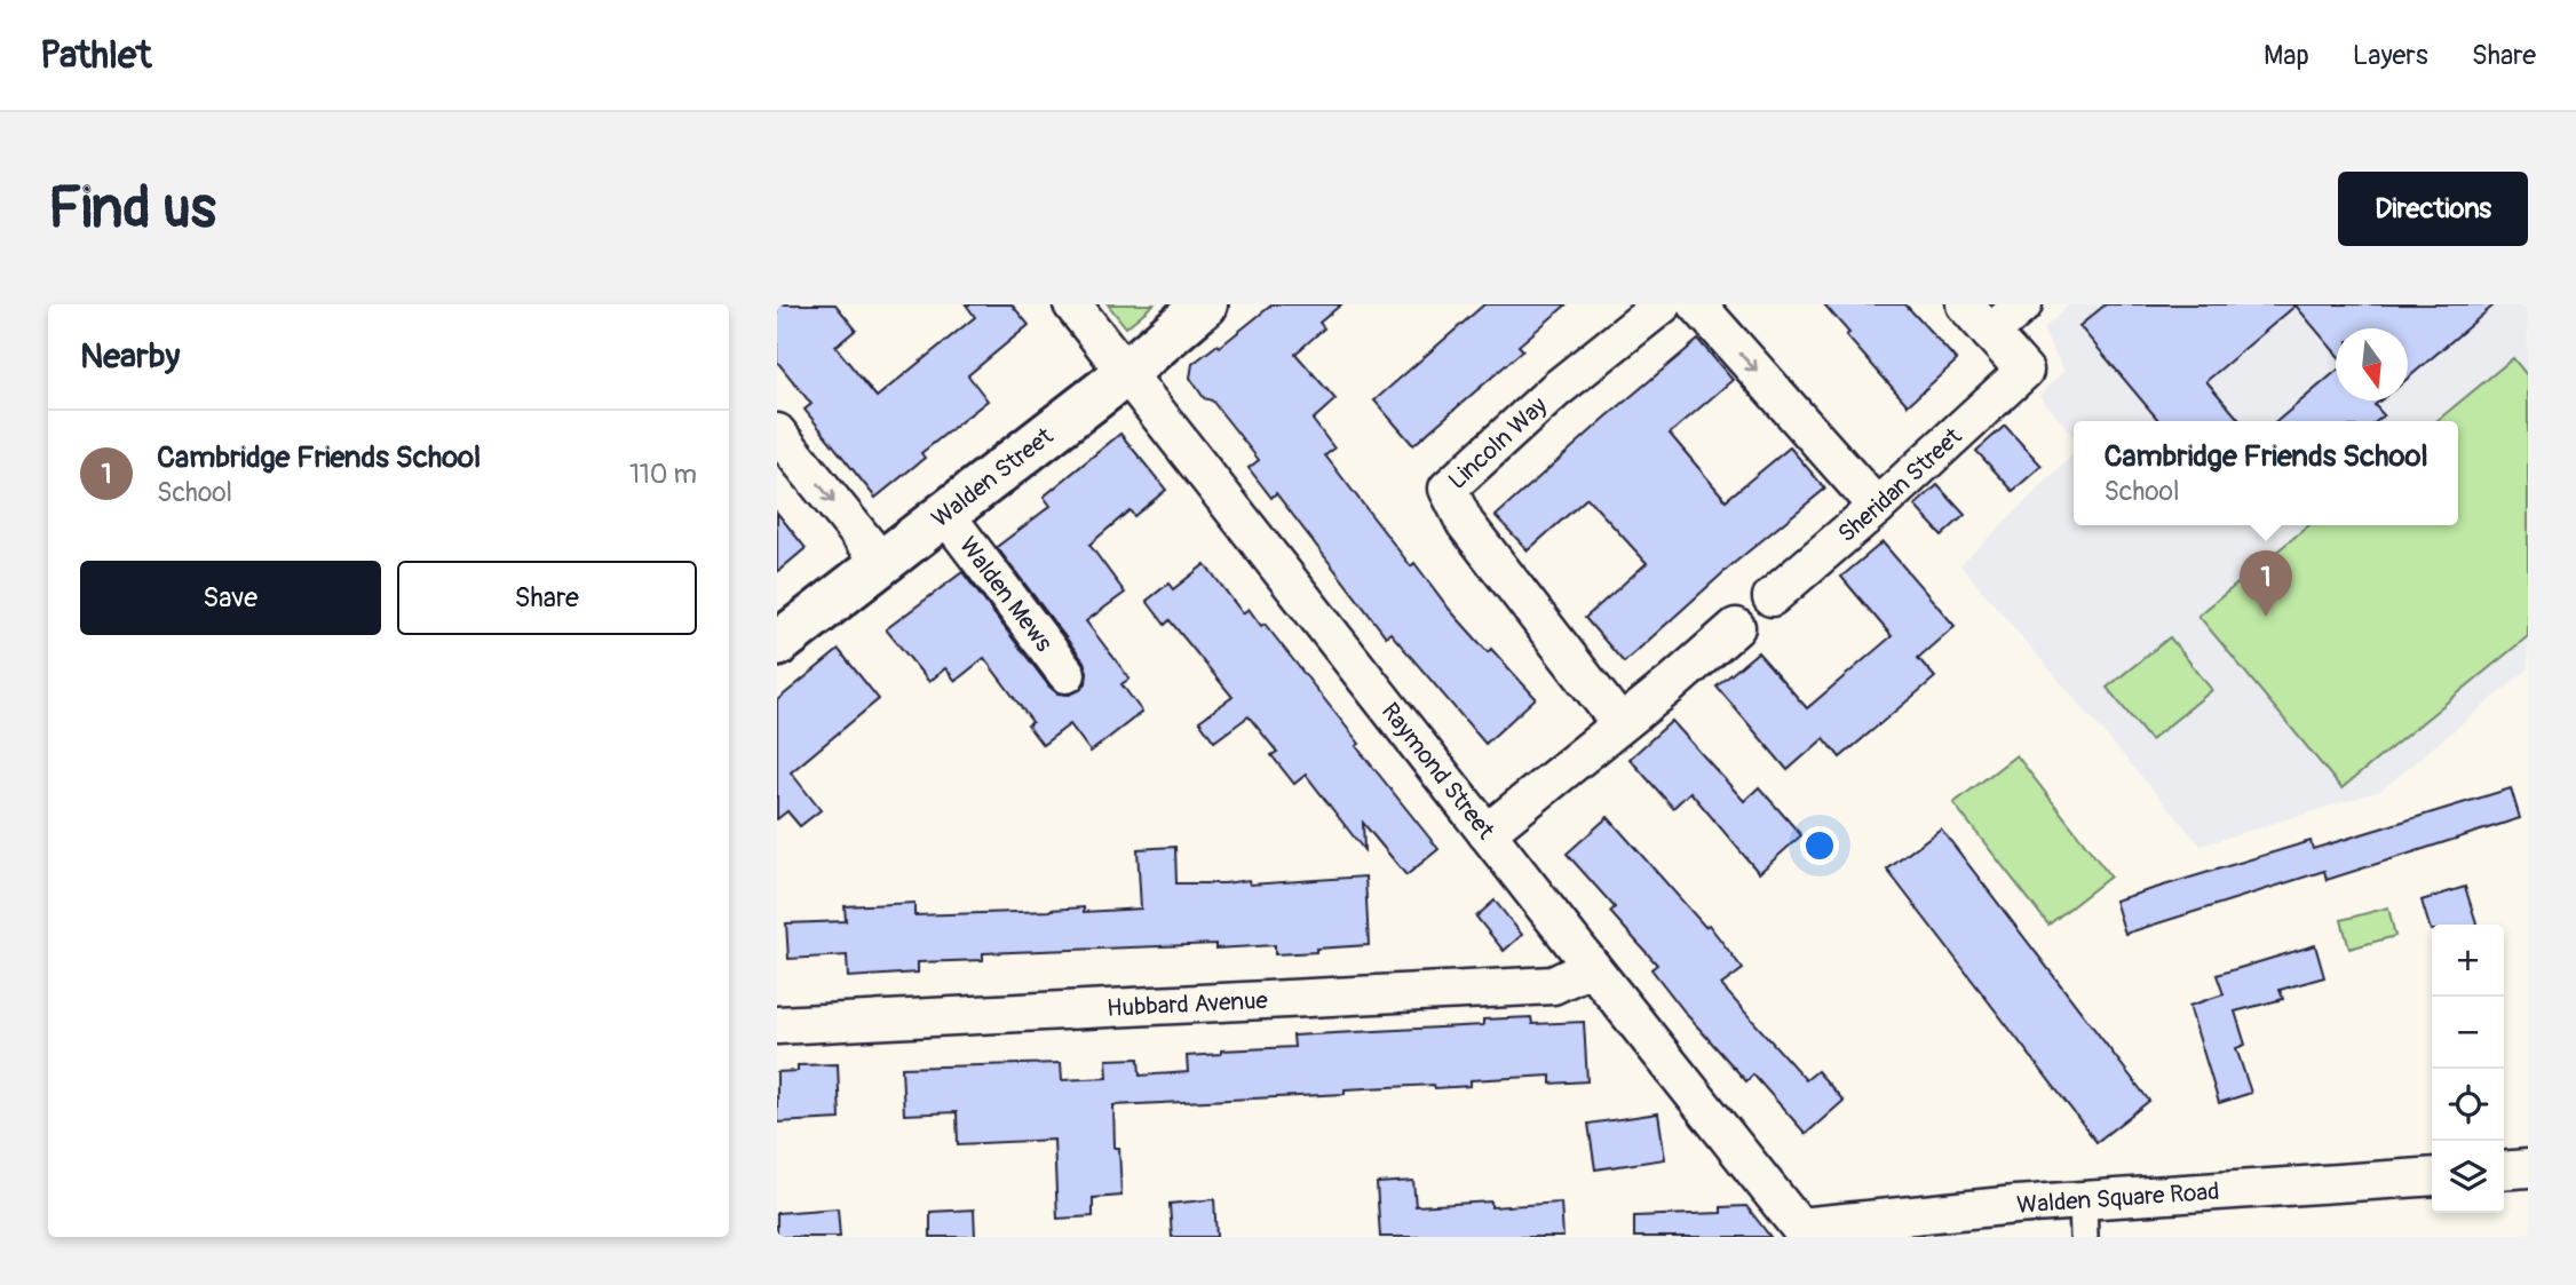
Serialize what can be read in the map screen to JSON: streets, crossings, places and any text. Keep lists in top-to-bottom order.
{
  "streets": {
    "street": [
      "Lincoln Way",
      "Walden Street",
      "Sheridan Street",
      "Walden Mews",
      "Raymond Street",
      "Hubbard Avenue",
      "Walden Square Road"
    ]
  },
  "crossings": [
    ["Walden Street", "Walden Mews"],
    ["Walden Street", "Raymond Street"],
    ["Raymond Street", "Hubbard Avenue"],
    ["Raymond Street", "Walden Square Road"]
  ],
  "north": "bottom",
  "page": {
    "header": "Pathlet",
    "nav": ["Map", "Layers", "Share"],
    "buttons": [
      "Directions",
      ["Save", "Share"]
    ],
    "title": "Find us",
    "heading": "Nearby",
    "list": [
      {
        "mark": "1",
        "name": "Cambridge Friends School",
        "note": "School",
        "value": "110 m"
      }
    ],
    "popup": ["Cambridge Friends School", "School"],
    "pins": "1",
    "map_buttons": ["+", "−"]
  }
}
